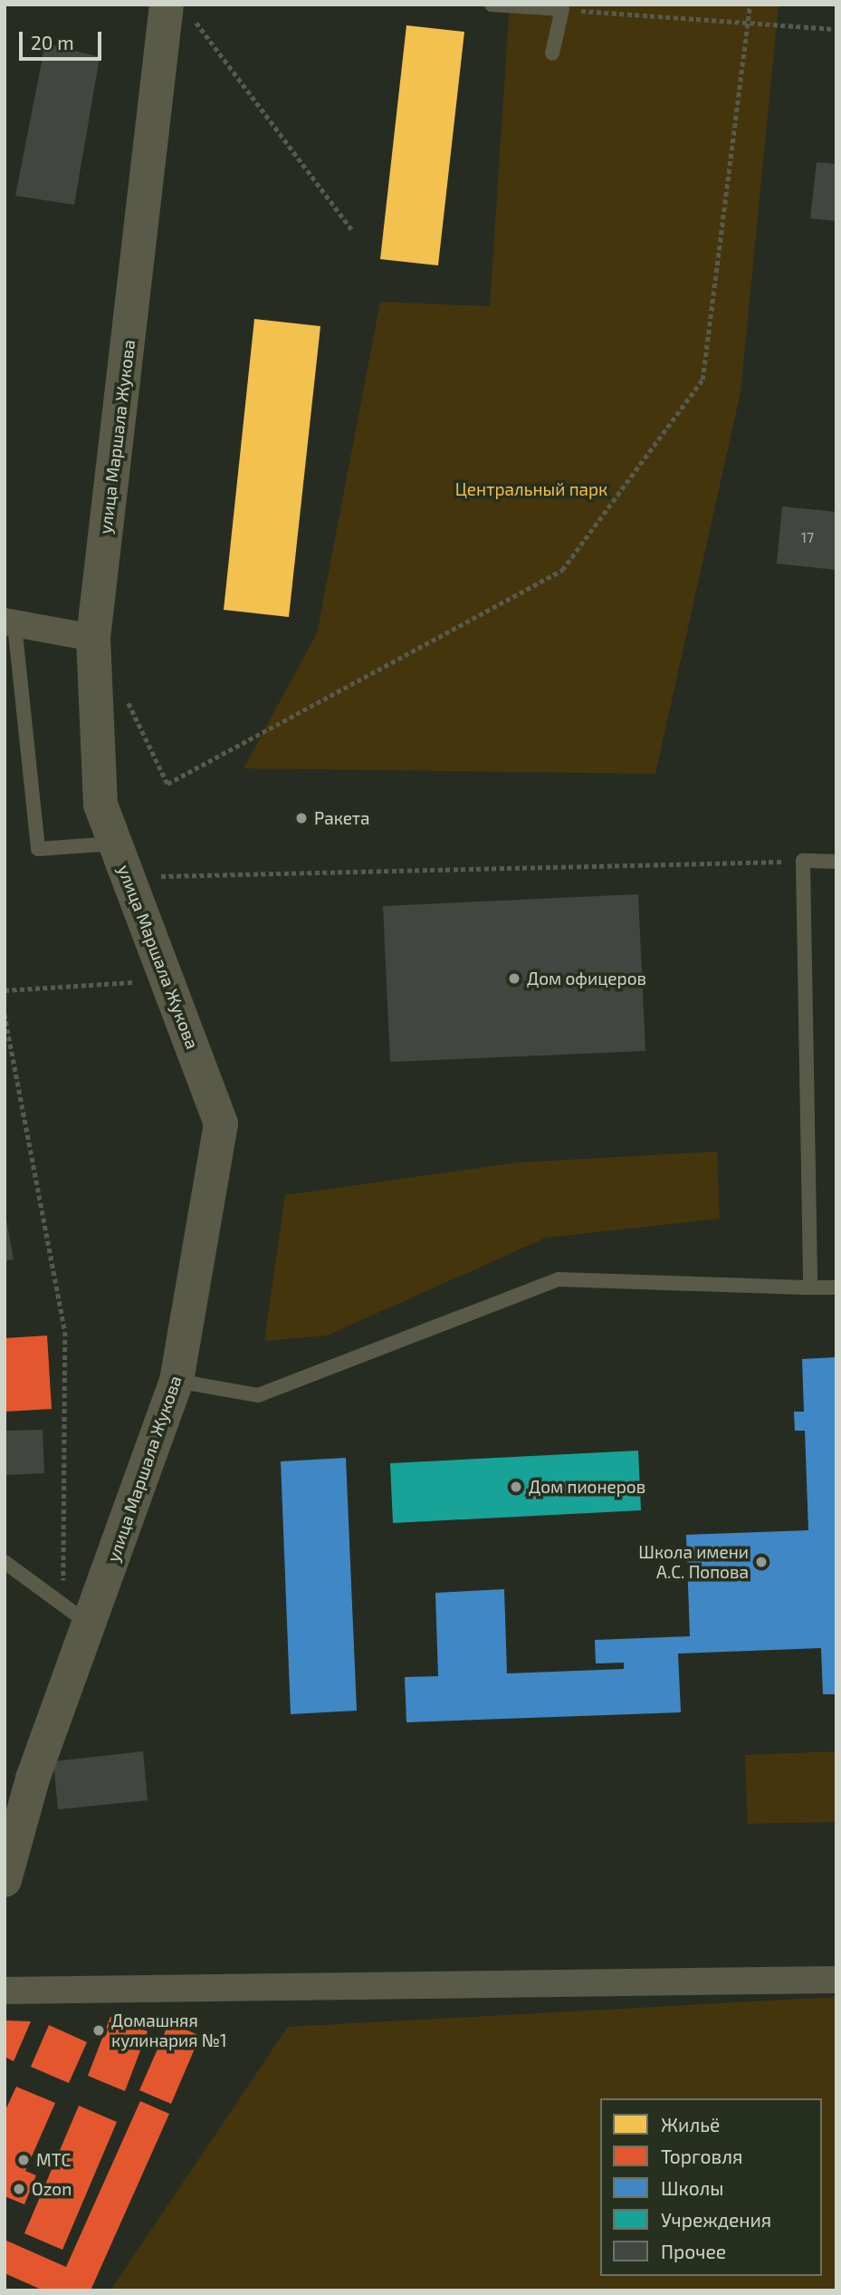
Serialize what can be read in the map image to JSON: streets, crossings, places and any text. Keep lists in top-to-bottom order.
{
  "streets": {
    "street": ["улица Маршала Жукова"]
  },
  "parks": ["Центральный парк"],
  "places": [
    "Ракета",
    "Дом офицеров",
    "Дом пионеров",
    "Школа имени А.С. Попова",
    "Домашняя кулинария №1",
    "МТС",
    "Ozon"
  ],
  "house_numbers": ["17"],
  "legend": [
    "Жильё",
    "Торговля",
    "Школы",
    "Учреждения",
    "Прочее"
  ],
  "scale_bar": "20 m"
}
